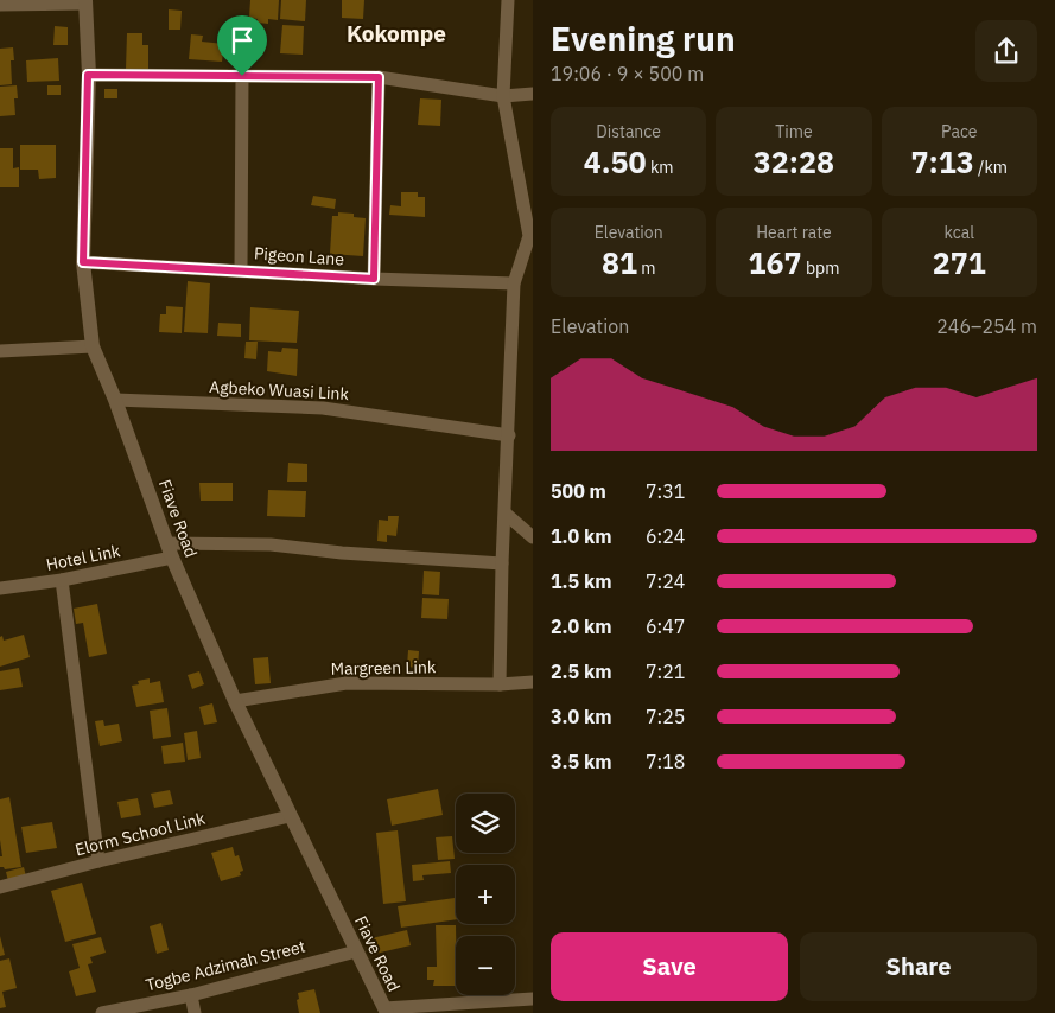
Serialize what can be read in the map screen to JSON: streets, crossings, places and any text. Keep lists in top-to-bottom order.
{
  "streets": {
    "street": [
      "Pigeon Lane",
      "Agbeko Wuasi Link",
      "Fiave Road",
      "Hotel Link",
      "Margreen Link",
      "Elorm School Link",
      "Togbe Adzimah Street"
    ]
  },
  "crossings": [
    ["Pigeon Lane", "Fiave Road"],
    ["Agbeko Wuasi Link", "Fiave Road"],
    ["Fiave Road", "Hotel Link"],
    ["Fiave Road", "Margreen Link"],
    ["Fiave Road", "Elorm School Link"],
    ["Fiave Road", "Togbe Adzimah Street"]
  ],
  "districts": ["Kokompe"],
  "page": {
    "heading": ["Evening run", "19:06 · 9 × 500 m"],
    "stats": [
      ["Distance", "4.50 km"],
      ["Time", "32:28"],
      ["Pace", "7:13 /km"],
      ["Elevation", "81 m"],
      ["Heart rate", "167 bpm"],
      ["kcal", "271"]
    ],
    "chart": ["Elevation", "246–254 m"],
    "list": [
      {
        "name": "500 m",
        "note": "7:31"
      },
      {
        "name": "1.0 km",
        "note": "6:24"
      },
      {
        "name": "1.5 km",
        "note": "7:24"
      },
      {
        "name": "2.0 km",
        "note": "6:47"
      },
      {
        "name": "2.5 km",
        "note": "7:21"
      },
      {
        "name": "3.0 km",
        "note": "7:25"
      },
      {
        "name": "3.5 km",
        "note": "7:18"
      }
    ],
    "map_buttons": ["+", "−"],
    "buttons": ["Save", "Share"]
  }
}
